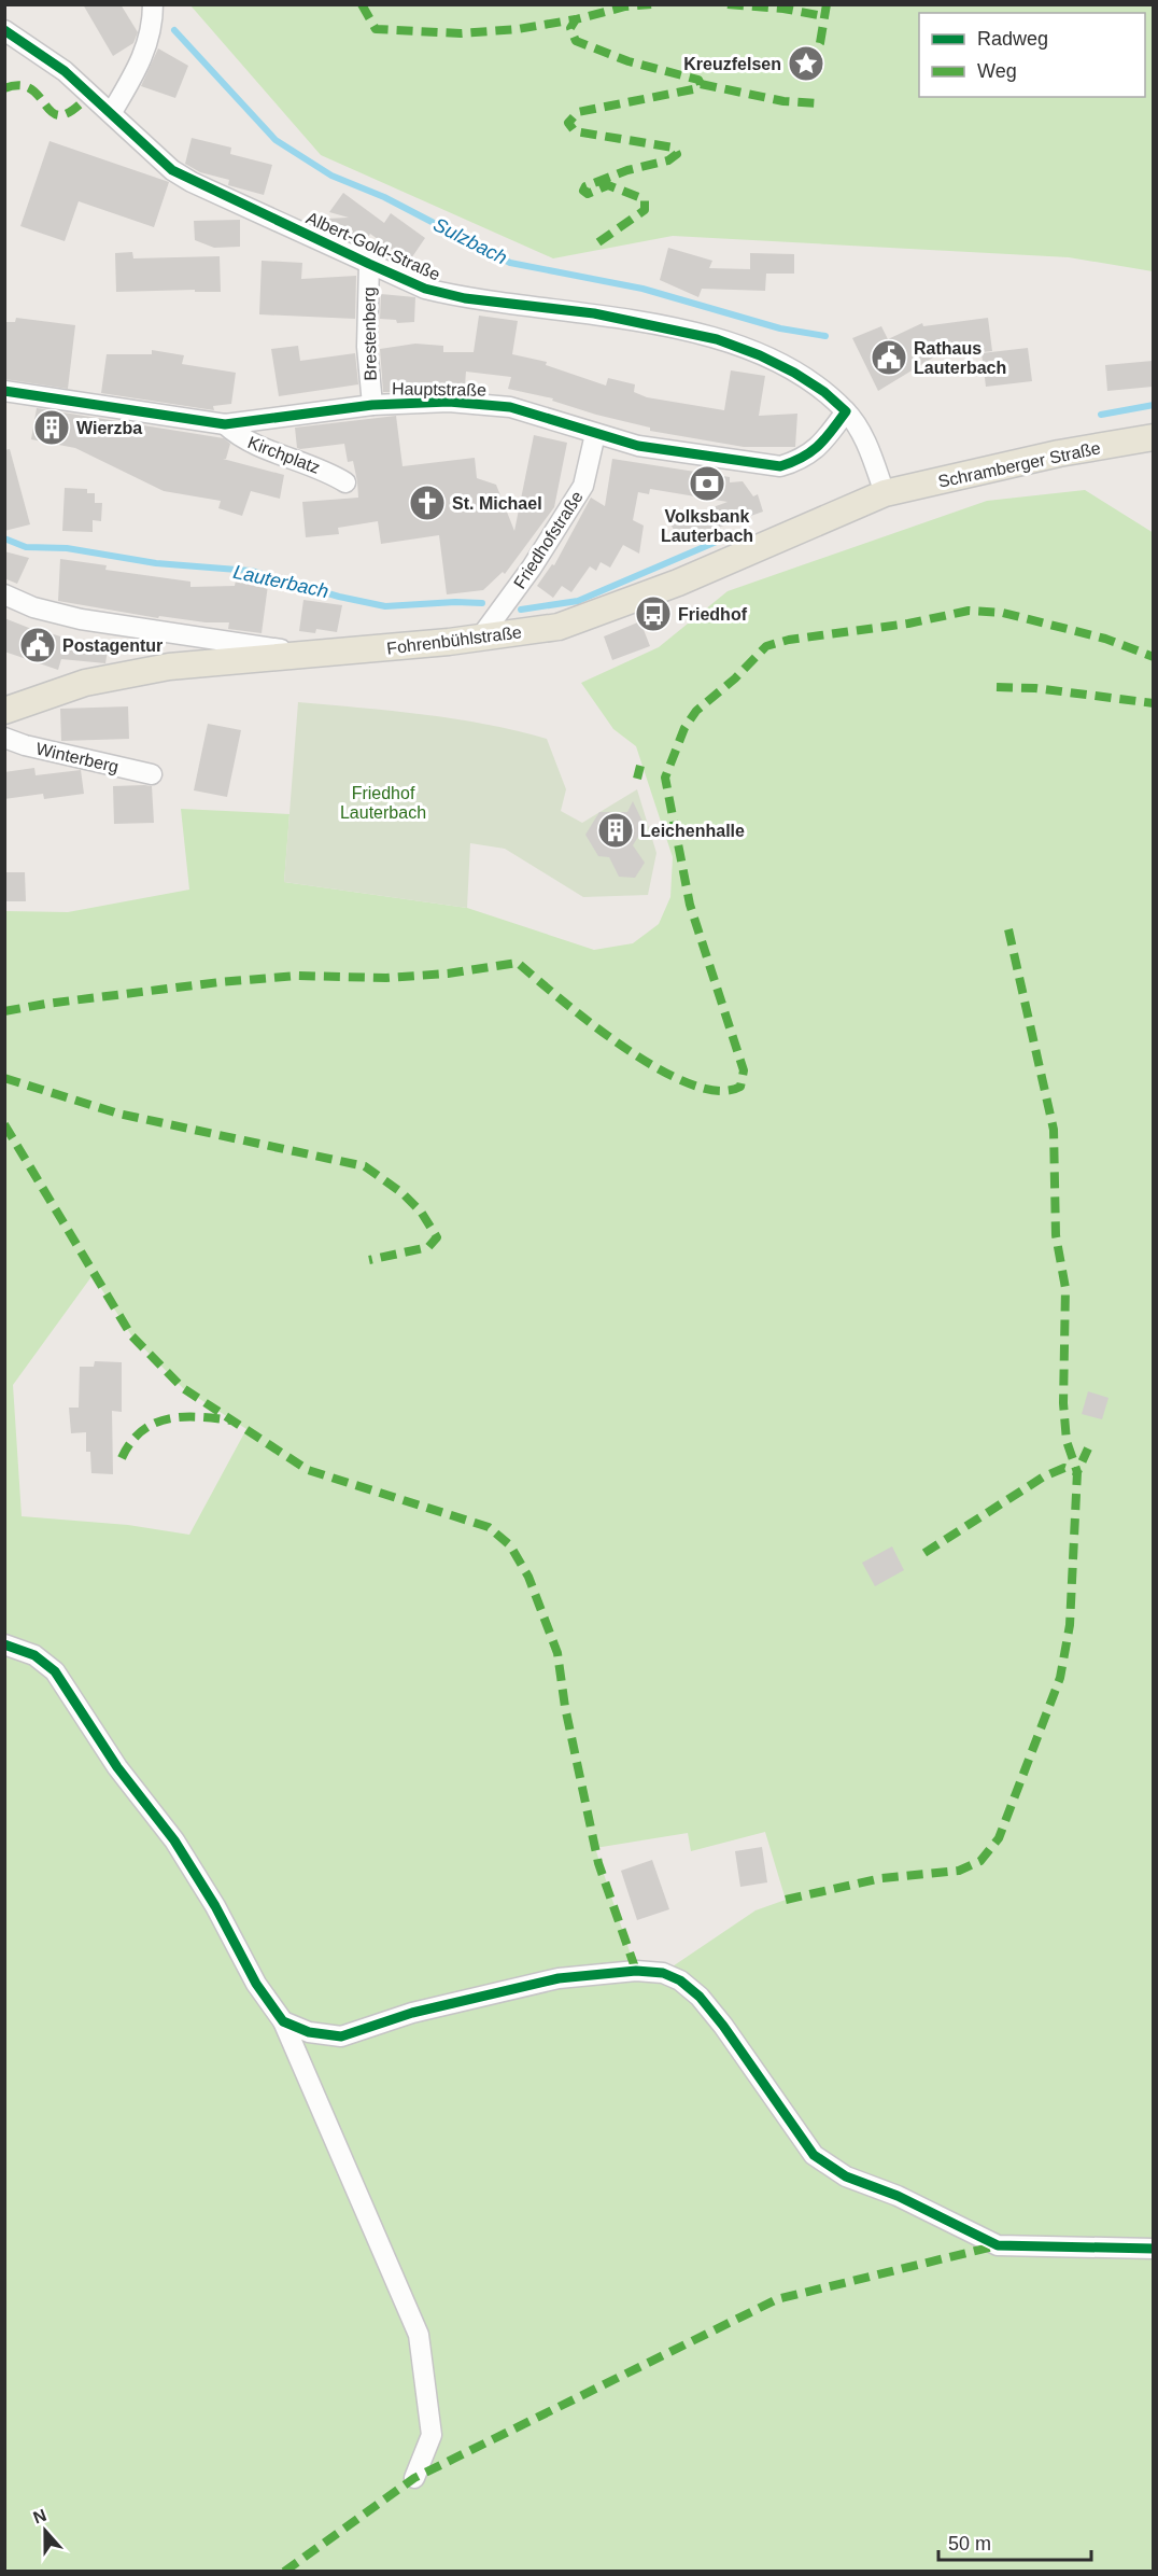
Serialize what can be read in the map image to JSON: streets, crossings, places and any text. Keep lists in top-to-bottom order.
{
  "streets": {
    "main road": ["Schramberger Straße", "Fohrenbühlstraße"],
    "street": [
      "Albert-Gold-Straße",
      "Brestenberg",
      "Hauptstraße",
      "Kirchplatz",
      "Friedhofstraße",
      "Winterberg"
    ]
  },
  "crossings": [
    ["Albert-Gold-Straße", "Brestenberg"],
    ["Albert-Gold-Straße", "Hauptstraße"],
    ["Albert-Gold-Straße", "Schramberger Straße"],
    ["Albert-Gold-Straße", "Fohrenbühlstraße"],
    ["Brestenberg", "Hauptstraße"],
    ["Hauptstraße", "Kirchplatz"],
    ["Hauptstraße", "Friedhofstraße"],
    ["Schramberger Straße", "Fohrenbühlstraße"],
    ["Friedhofstraße", "Fohrenbühlstraße"]
  ],
  "water": ["Sulzbach", "Lauterbach"],
  "parks": ["Friedhof Lauterbach"],
  "places": {
    "place": ["Kreuzfelsen"],
    "public building": ["Rathaus Lauterbach", "Postagentur"],
    "building": ["Wierzba", "Leichenhalle"],
    "bank": ["Volksbank Lauterbach"],
    "church": ["St. Michael"],
    "bus stop": ["Friedhof"]
  },
  "legend": ["Radweg", "Weg"],
  "scale_bar": "50 m",
  "north": "top"
}
